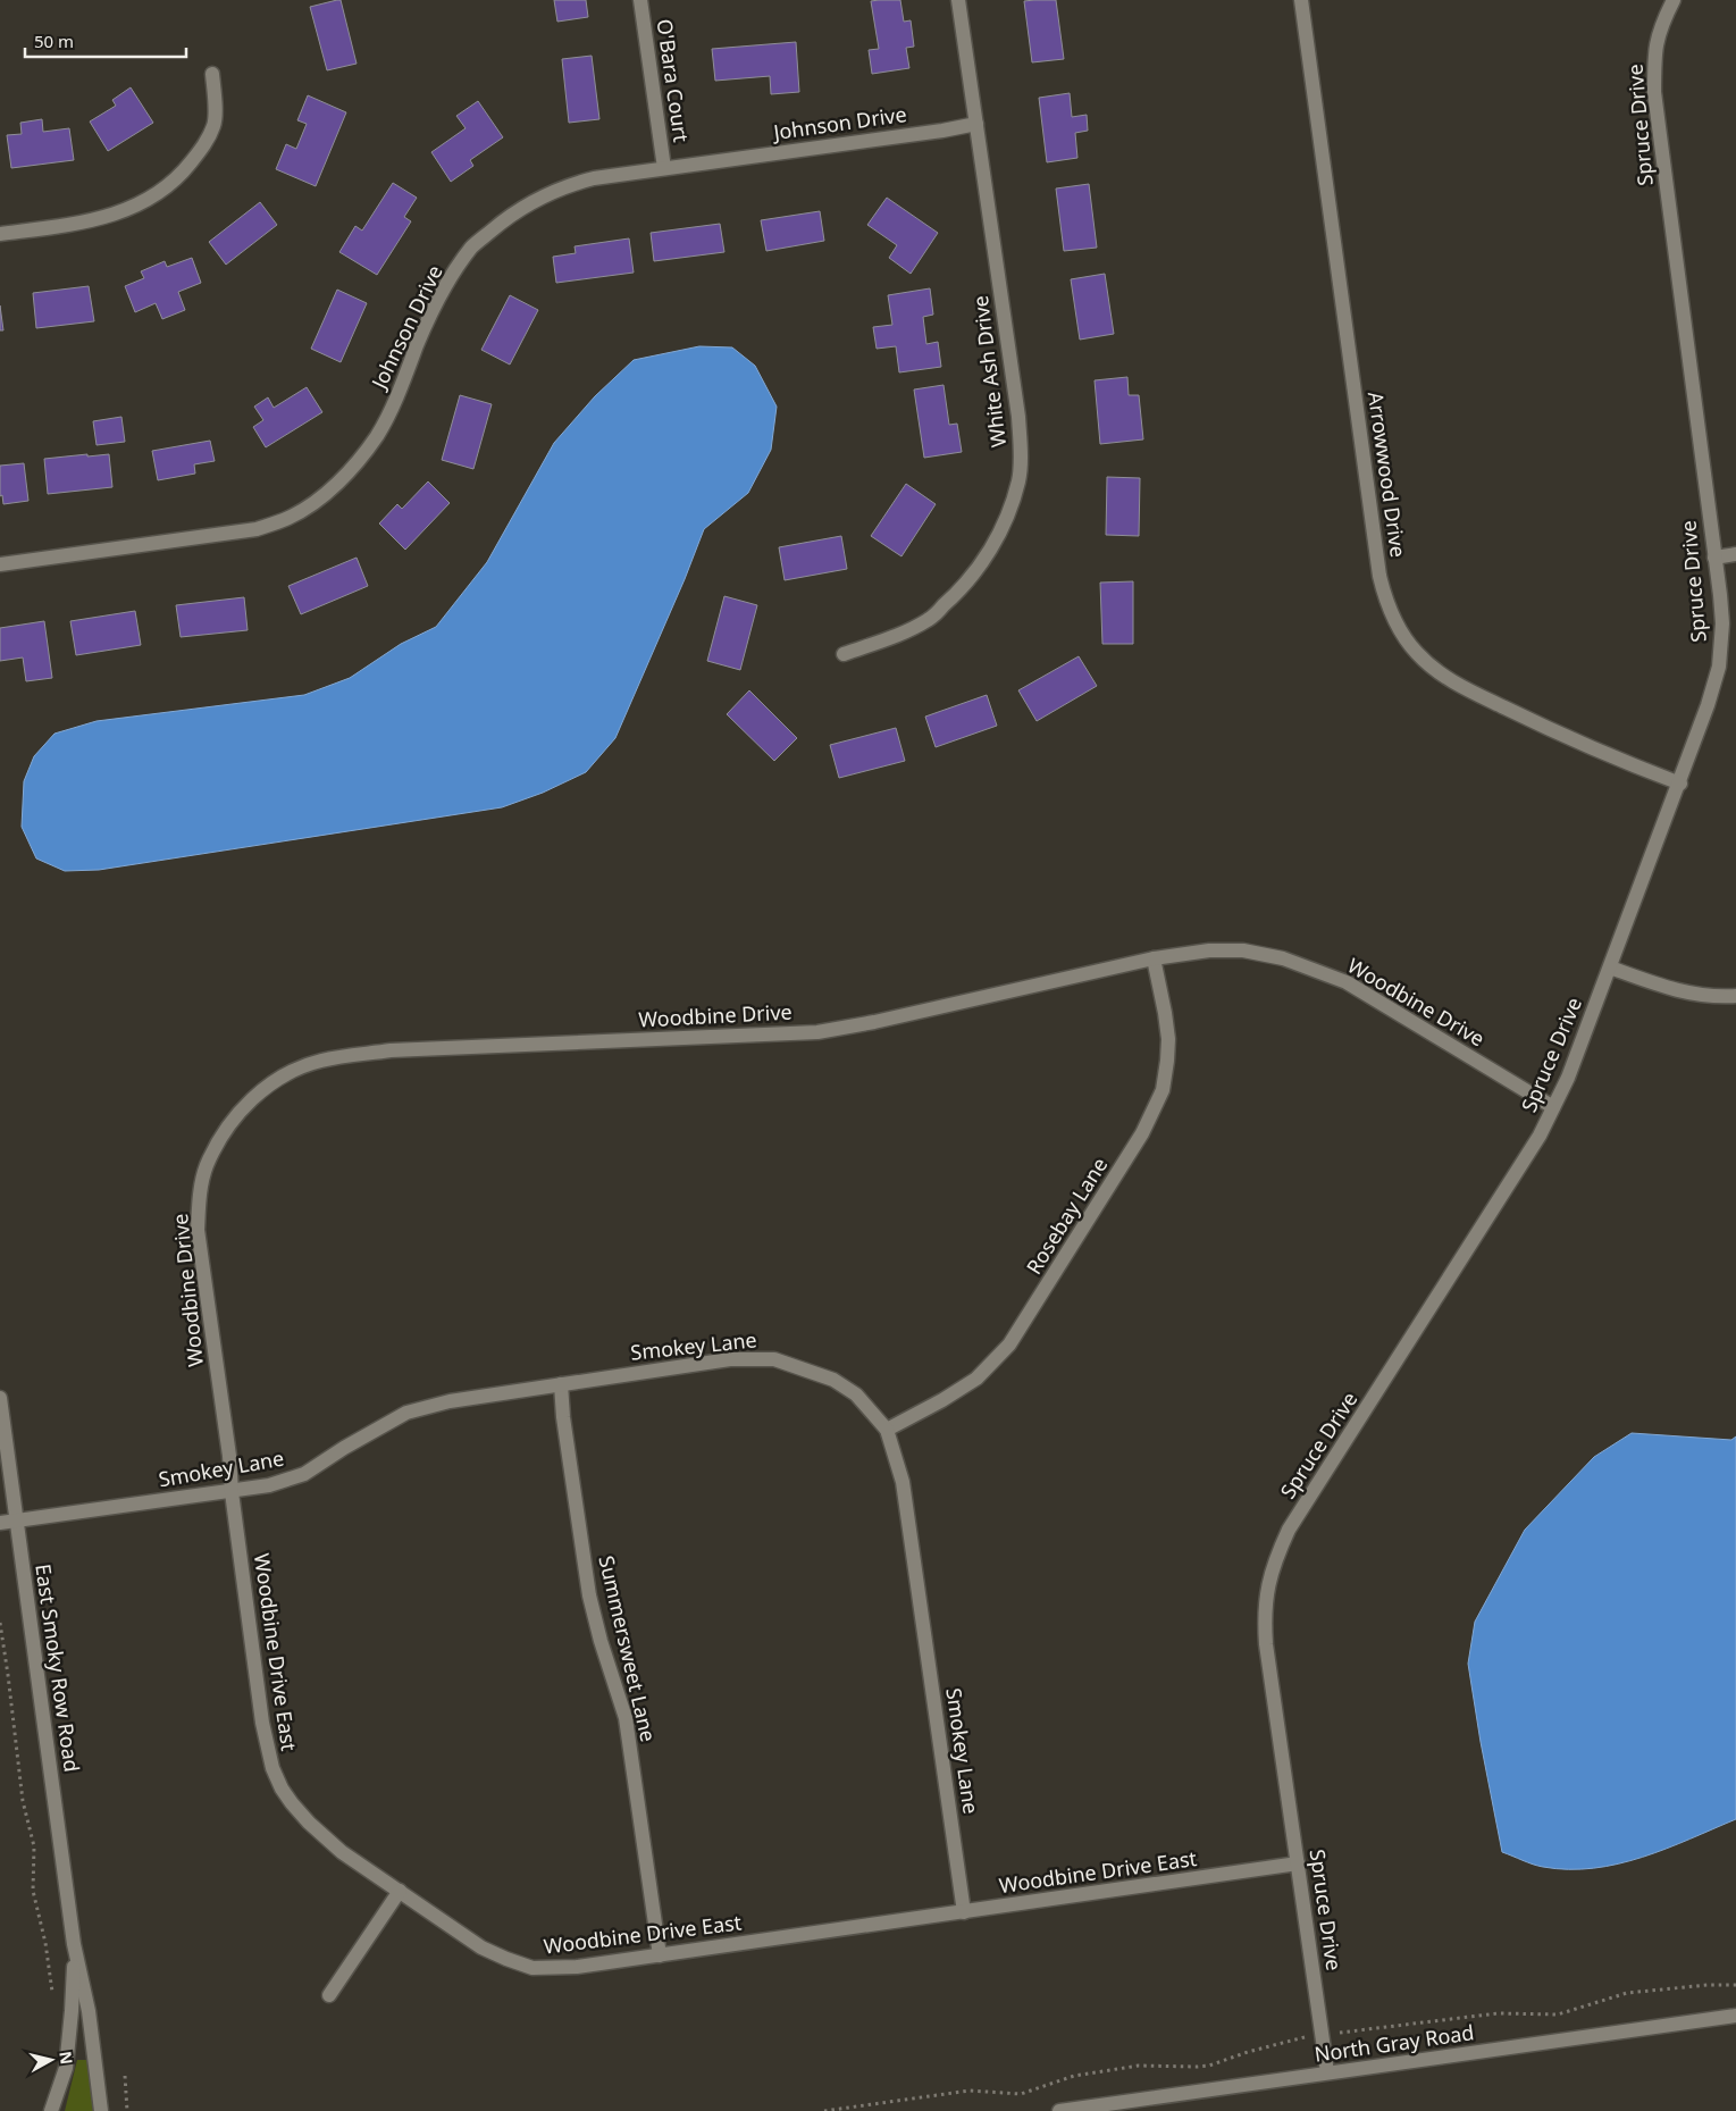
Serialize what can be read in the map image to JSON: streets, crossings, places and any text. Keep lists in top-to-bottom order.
{
  "streets": {
    "street": [
      "O'Bara Court",
      "Johnson Drive",
      "Spruce Drive",
      "White Ash Drive",
      "Arrowwood Drive",
      "Woodbine Drive",
      "Rosebay Lane",
      "Smokey Lane",
      "Summersweet Lane",
      "Woodbine Drive East",
      "East Smoky Row Road",
      "North Gray Road"
    ]
  },
  "crossings": [
    ["O'Bara Court", "Johnson Drive"],
    ["Johnson Drive", "White Ash Drive"],
    ["Spruce Drive", "Arrowwood Drive"],
    ["Spruce Drive", "Woodbine Drive"],
    ["Spruce Drive", "Woodbine Drive East"],
    ["Spruce Drive", "North Gray Road"],
    ["Woodbine Drive", "Rosebay Lane"],
    ["Woodbine Drive", "Smokey Lane"],
    ["Woodbine Drive", "Woodbine Drive East"],
    ["Rosebay Lane", "Smokey Lane"],
    ["Smokey Lane", "Summersweet Lane"],
    ["Smokey Lane", "Woodbine Drive East"],
    ["Smokey Lane", "East Smoky Row Road"],
    ["Summersweet Lane", "Woodbine Drive East"]
  ],
  "scale_bar": "50 m",
  "north": "right"
}
